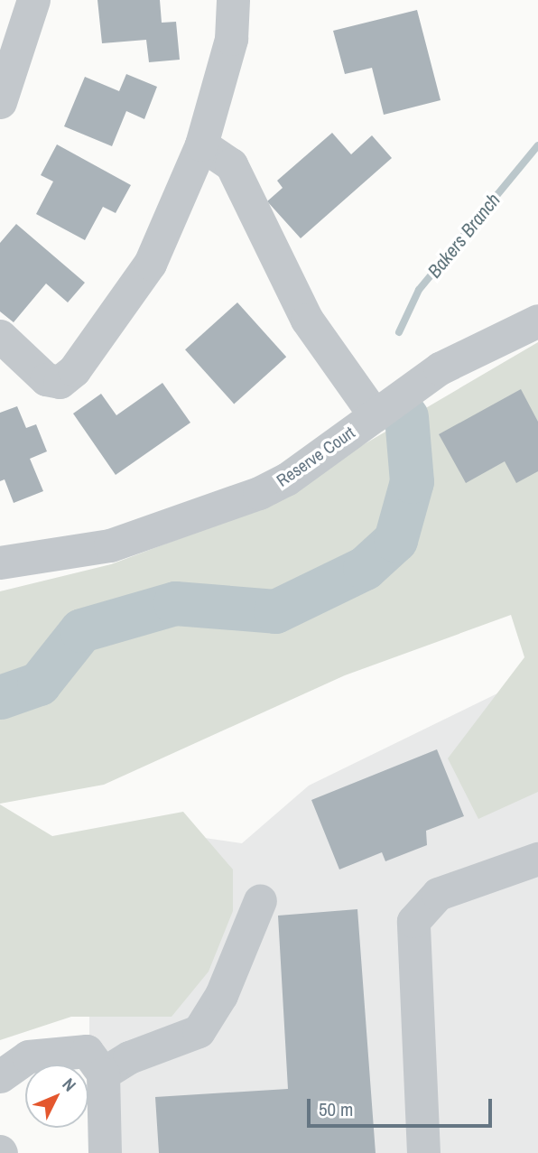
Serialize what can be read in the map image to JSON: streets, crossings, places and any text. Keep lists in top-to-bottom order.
{
  "streets": {
    "street": ["Reserve Court"]
  },
  "water": ["Bakers Branch"],
  "scale_bar": "50 m",
  "north": "top right"
}
